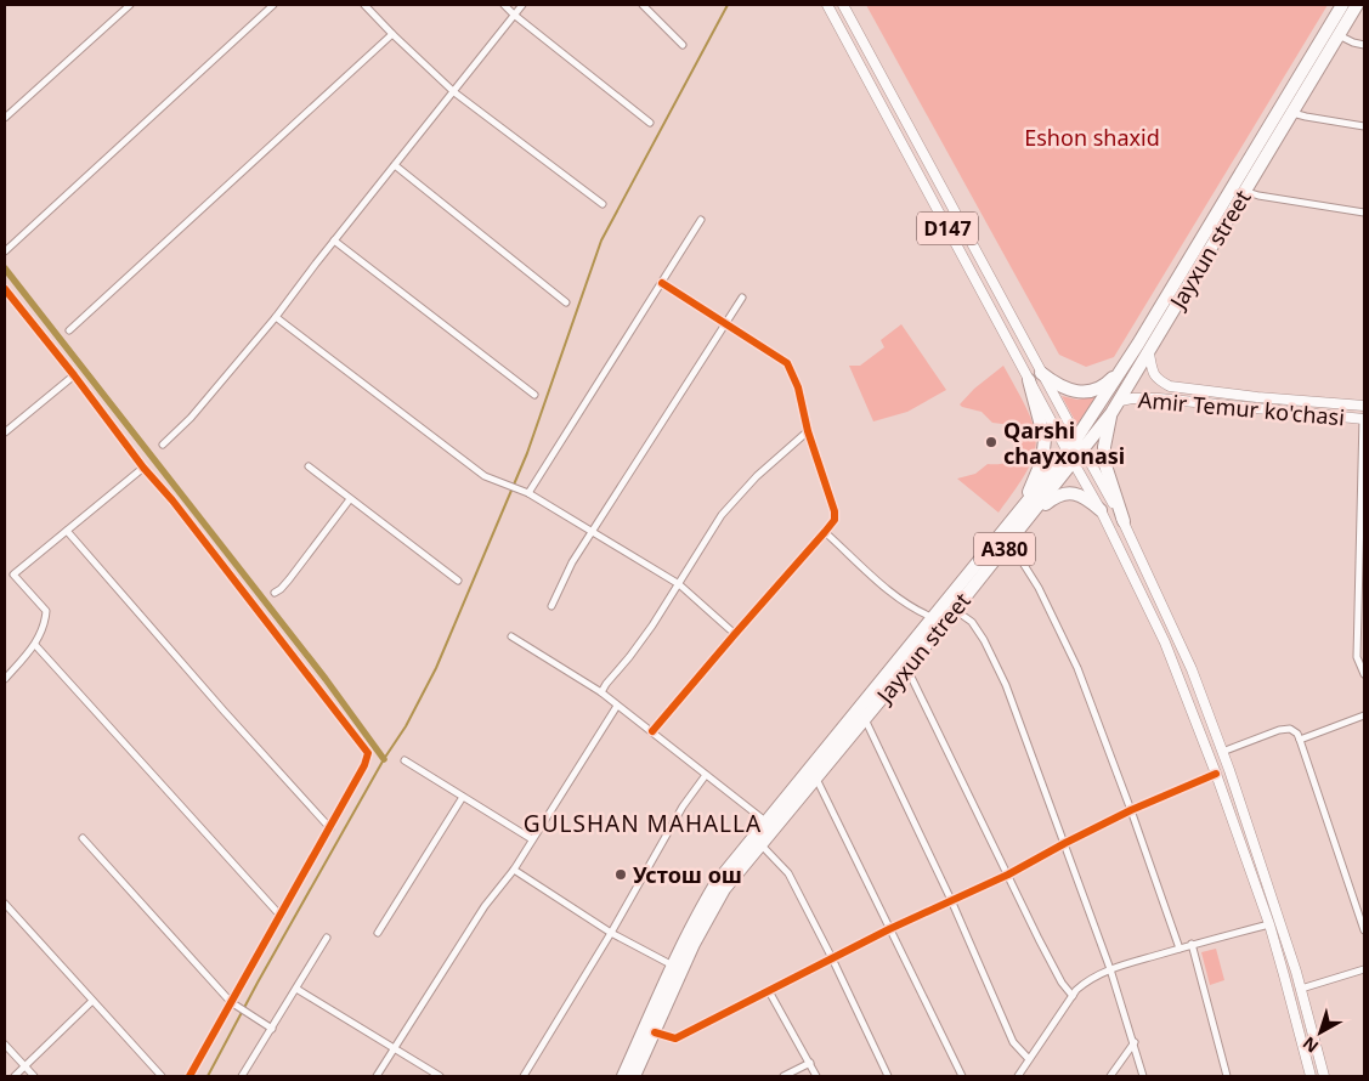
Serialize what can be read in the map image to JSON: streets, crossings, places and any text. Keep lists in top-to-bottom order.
{
  "streets": {
    "highway": ["Jayxun street", "A380"],
    "main road": ["D147", "Amir Temur ko'chasi"]
  },
  "crossings": [
    ["D147", "Jayxun street"],
    ["Jayxun street", "Amir Temur ko'chasi"]
  ],
  "districts": ["GULSHAN MAHALLA"],
  "parks": ["Eshon shaxid"],
  "places": ["Qarshi chayxonasi", "Устош ош"],
  "north": "bottom left"
}
